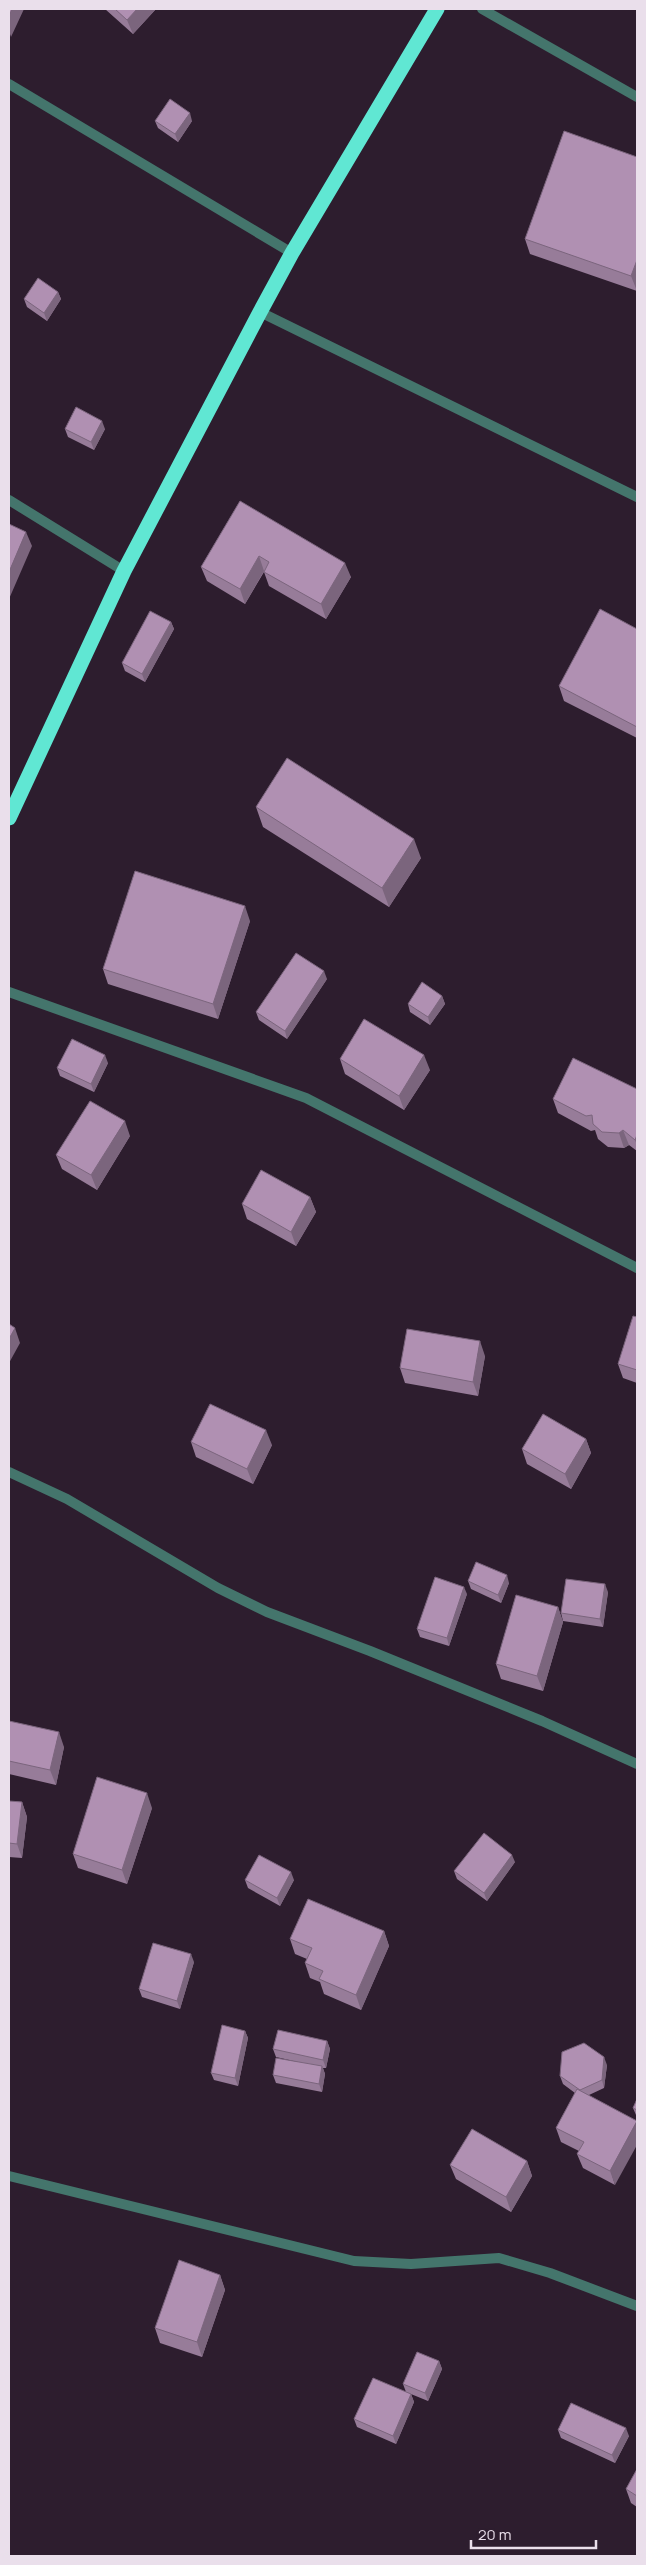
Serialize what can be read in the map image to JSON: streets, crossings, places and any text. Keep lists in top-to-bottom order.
{
  "scale_bar": "20 m"
}
